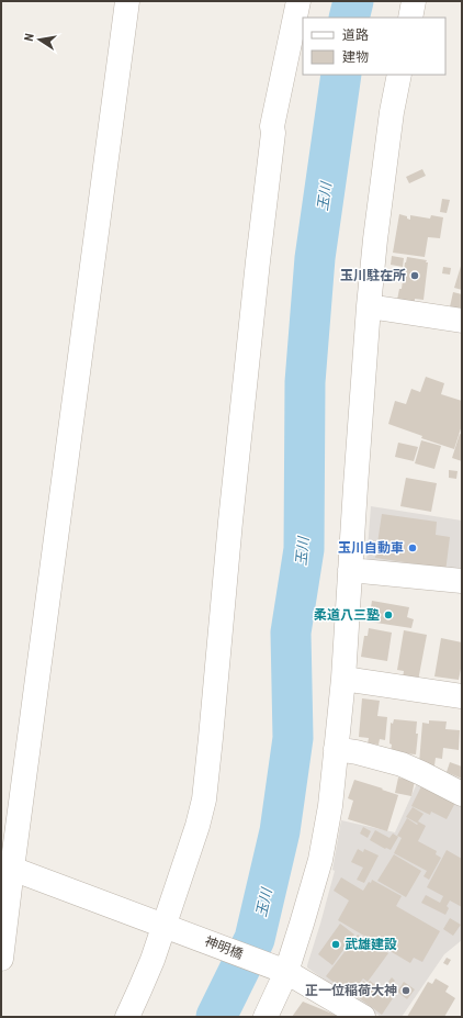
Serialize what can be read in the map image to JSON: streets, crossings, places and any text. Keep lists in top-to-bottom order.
{
  "streets": {
    "street": ["神明橋"]
  },
  "water": ["玉川"],
  "places": [
    "玉川駐在所",
    "玉川自動車",
    "柔道八三塾",
    "武雄建設",
    "正一位稲荷大神"
  ],
  "legend": ["道路", "建物"],
  "north": "left"
}
